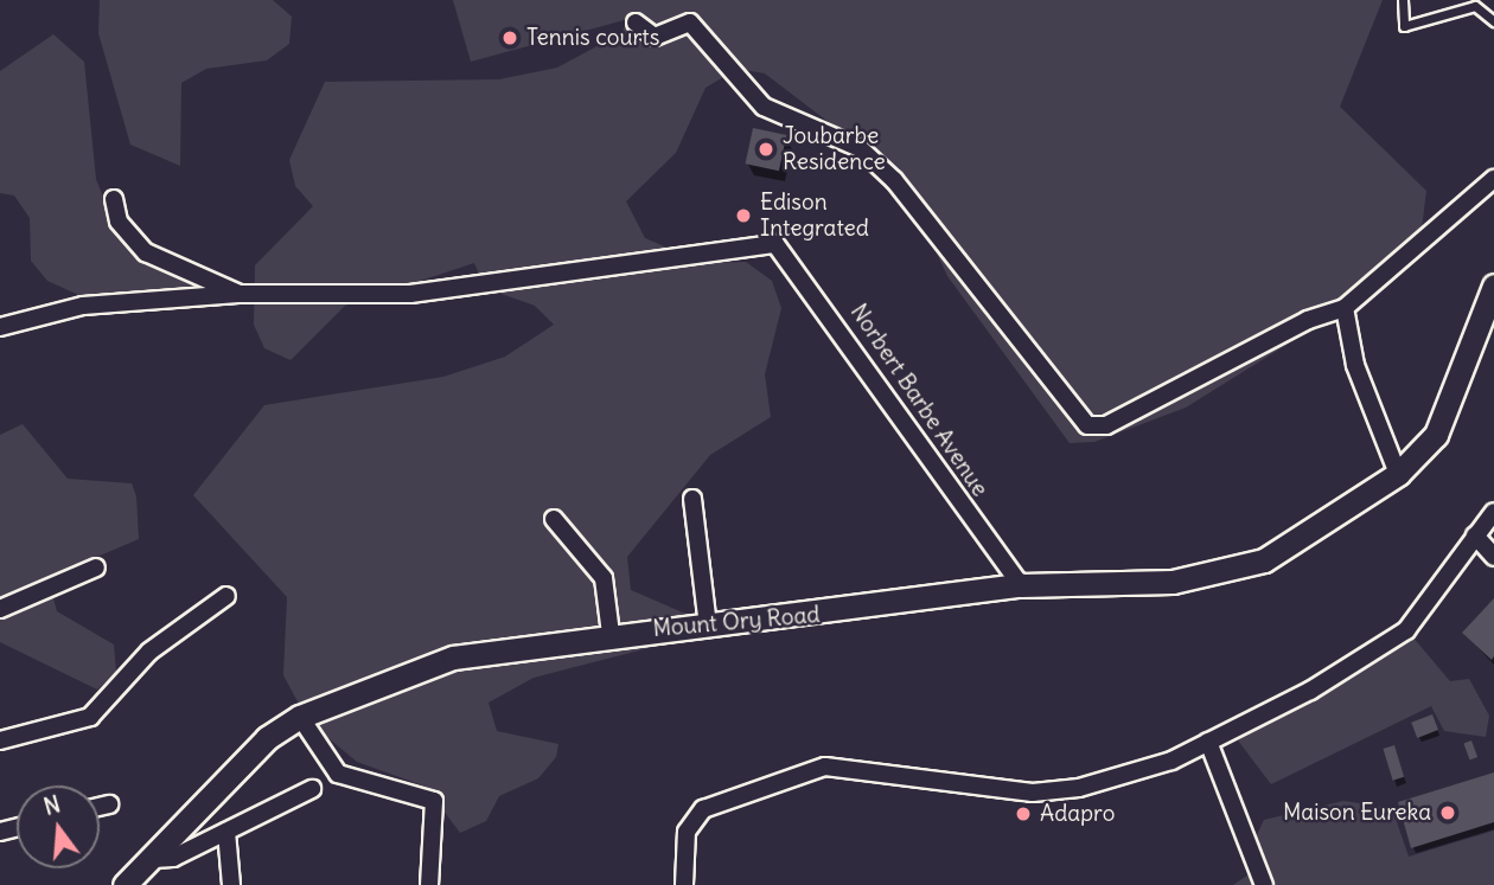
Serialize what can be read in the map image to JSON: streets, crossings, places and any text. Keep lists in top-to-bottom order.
{
  "streets": {
    "main road": ["Mount Ory Road"],
    "street": ["Norbert Barbe Avenue"]
  },
  "crossings": [
    ["Norbert Barbe Avenue", "Mount Ory Road"]
  ],
  "places": [
    "Tennis courts",
    "Joubarbe Residence",
    "Edison Integrated",
    "Maison Eureka",
    "Adapro"
  ],
  "north": "top"
}
